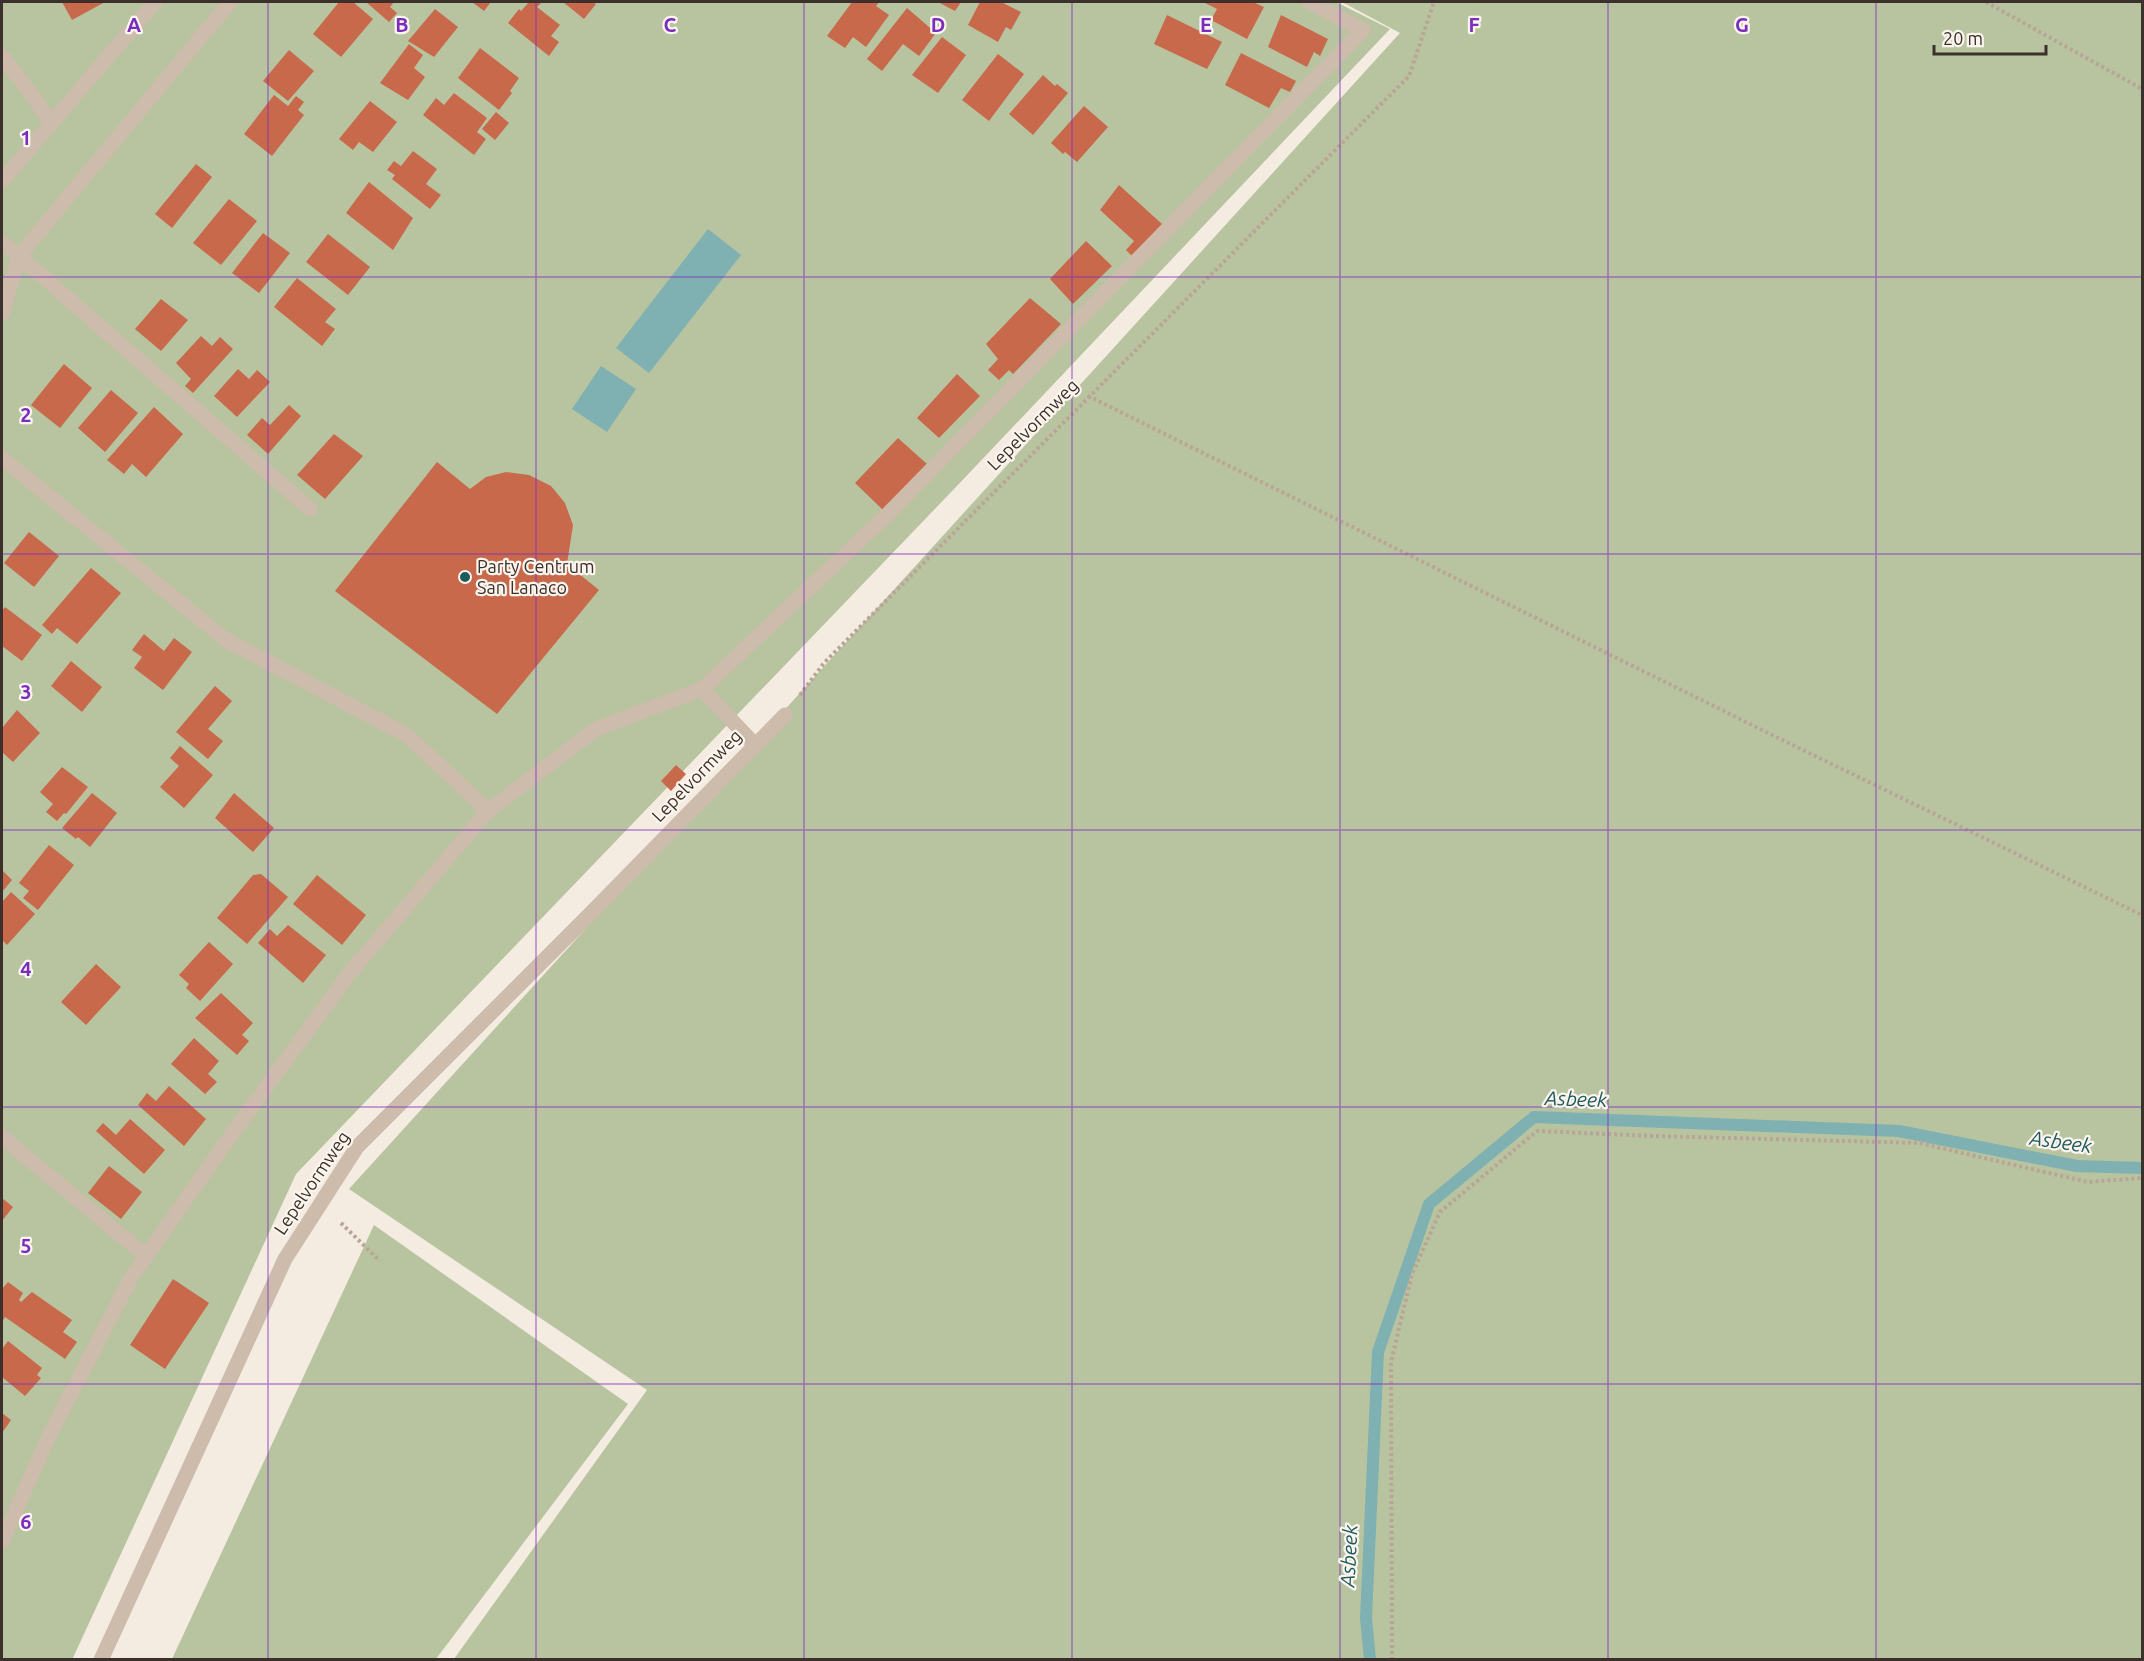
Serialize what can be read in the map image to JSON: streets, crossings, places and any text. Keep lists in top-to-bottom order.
{
  "streets": {
    "street": ["Lepelvormweg"]
  },
  "water": ["Asbeek"],
  "places": ["Party Centrum San Lanaco"],
  "scale_bar": "20 m",
  "grid": {
    "columns": [
      "A",
      "B",
      "C",
      "D",
      "E",
      "F",
      "G"
    ],
    "rows": [
      "1",
      "2",
      "3",
      "4",
      "5",
      "6"
    ]
  }
}
